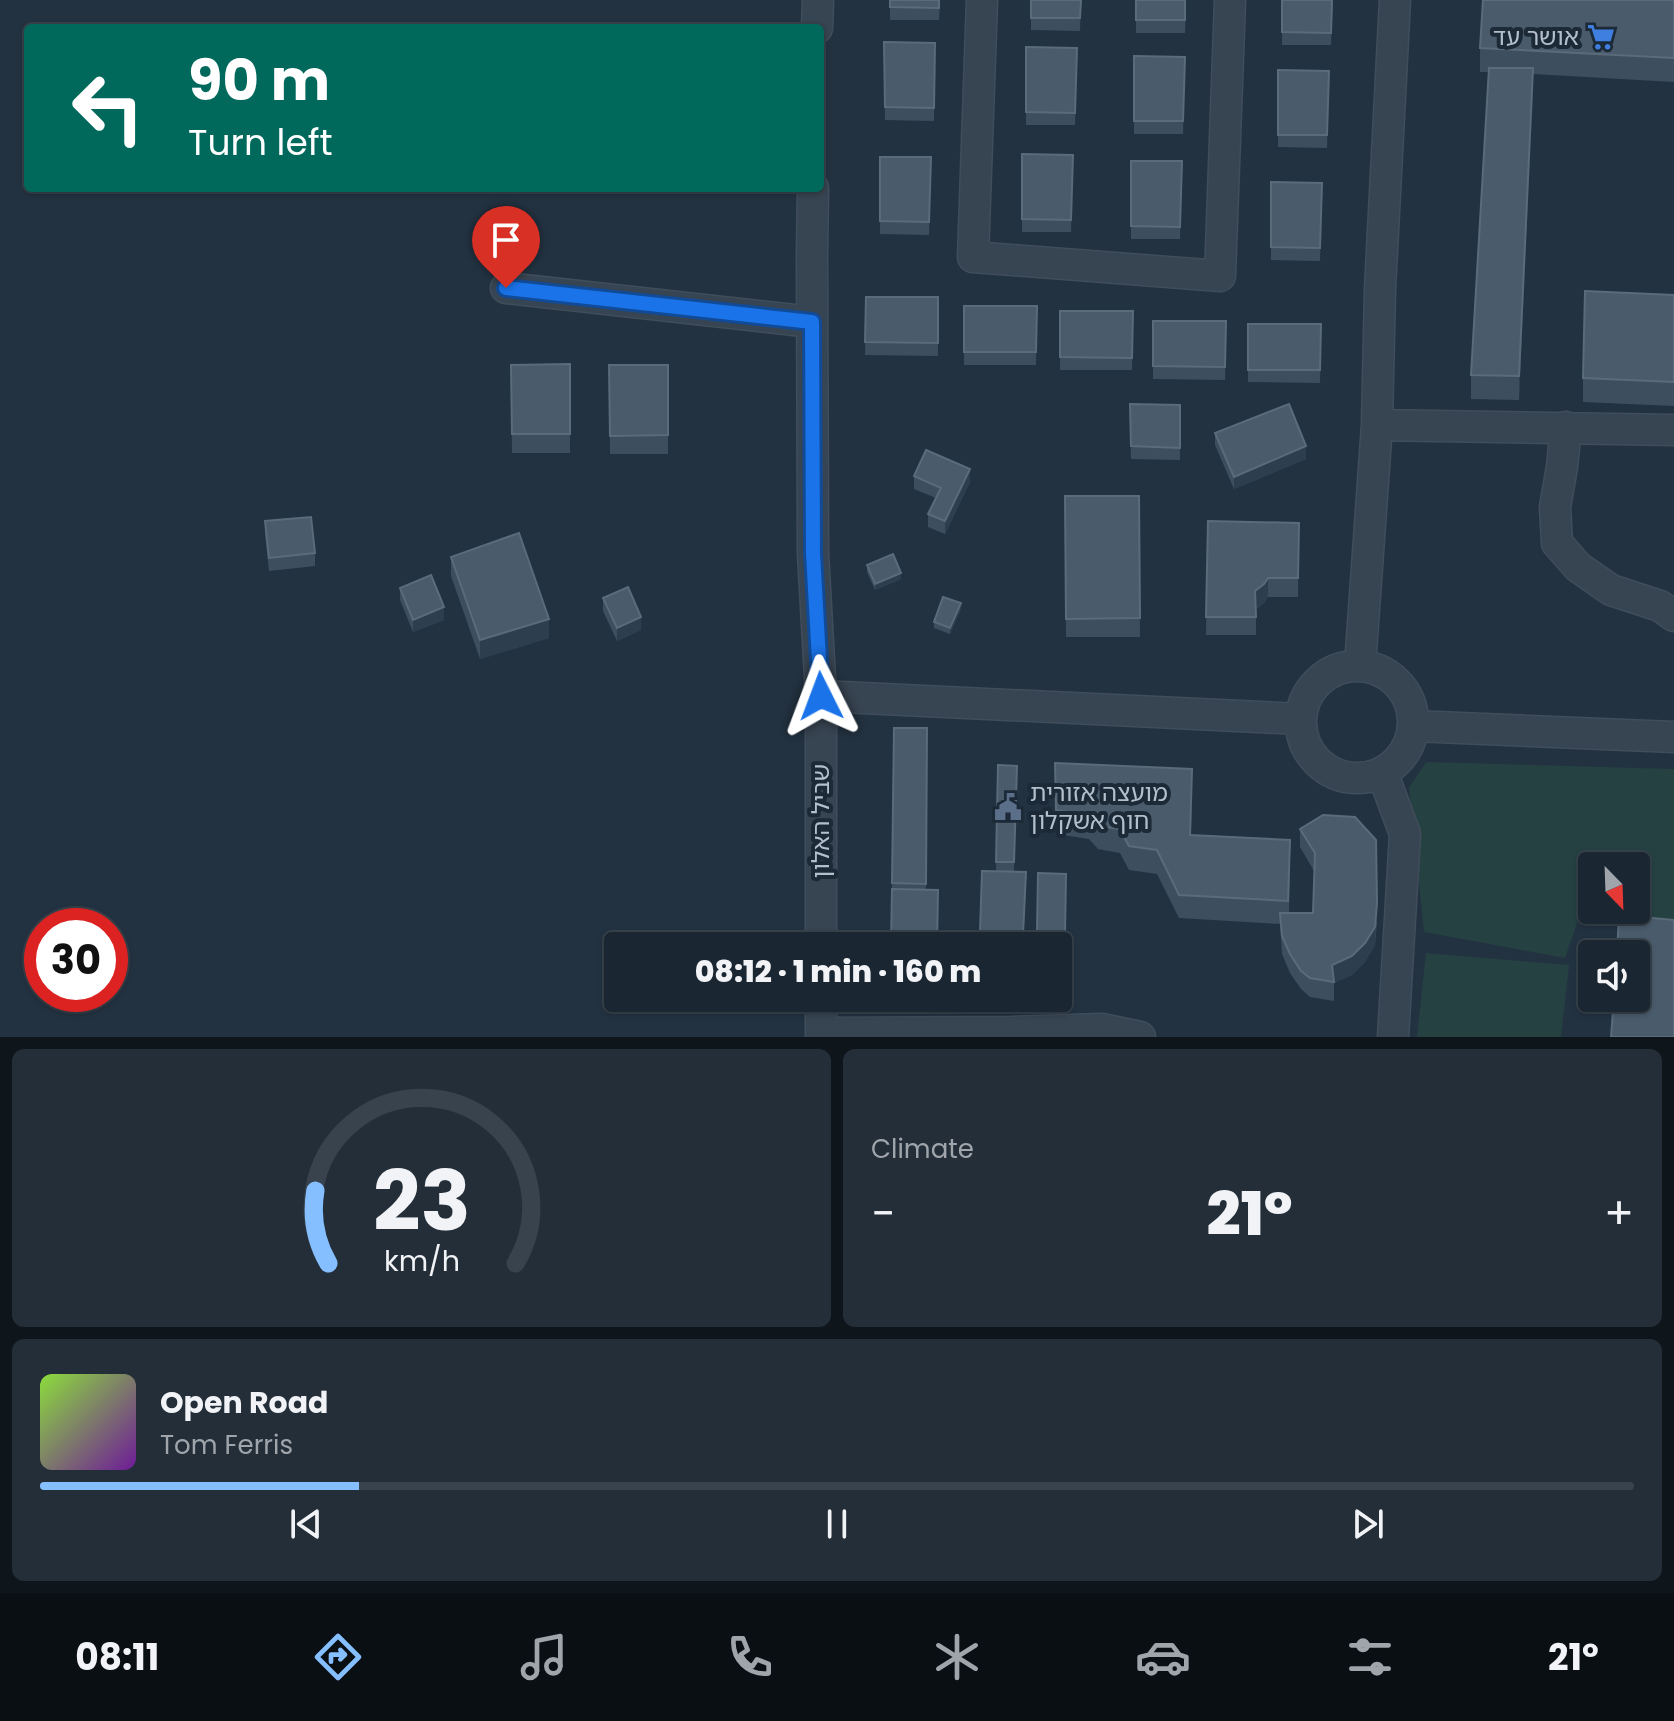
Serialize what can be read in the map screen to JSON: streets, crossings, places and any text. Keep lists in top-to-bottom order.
{
  "streets": {
    "street": ["שביל האלון"]
  },
  "places": {
    "supermarket": ["אושר עד"],
    "public building": ["מועצה אזורית חוף אשקלון"]
  },
  "north": "bottom right",
  "page": {
    "turn": ["90 m", "Turn left"],
    "limit": "30",
    "trip": "08:12 · 1 min · 160 m",
    "tile": "Climate",
    "heat": ["−", "21°", "+"],
    "song": ["Open Road", "Tom Ferris"],
    "tabs": ["08:11", "21°"],
    "gauge": ["23", "km/h"]
  }
}
